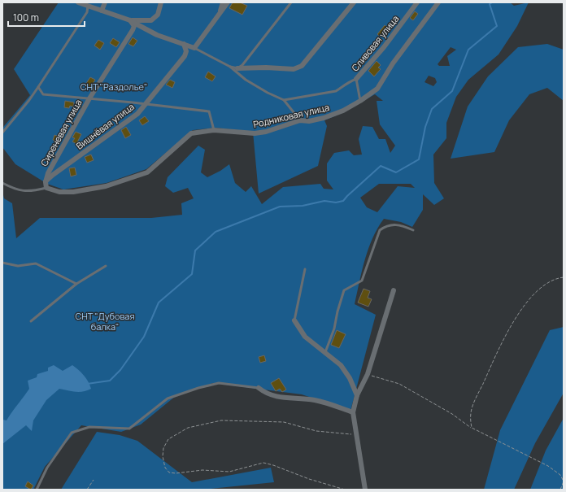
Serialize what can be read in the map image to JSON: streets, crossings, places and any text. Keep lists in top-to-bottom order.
{
  "streets": {
    "street": [
      "Сливовая улица",
      "Родниковая улица",
      "Вишнёвая улица",
      "Сиреневая улица"
    ]
  },
  "crossings": [
    ["Родниковая улица", "Сиреневая улица"],
    ["Вишнёвая улица", "Сиреневая улица"]
  ],
  "parks": ["СНТ \"Раздолье\"", "СНТ \"Дубовая балка\""],
  "scale_bar": "100 m"
}
